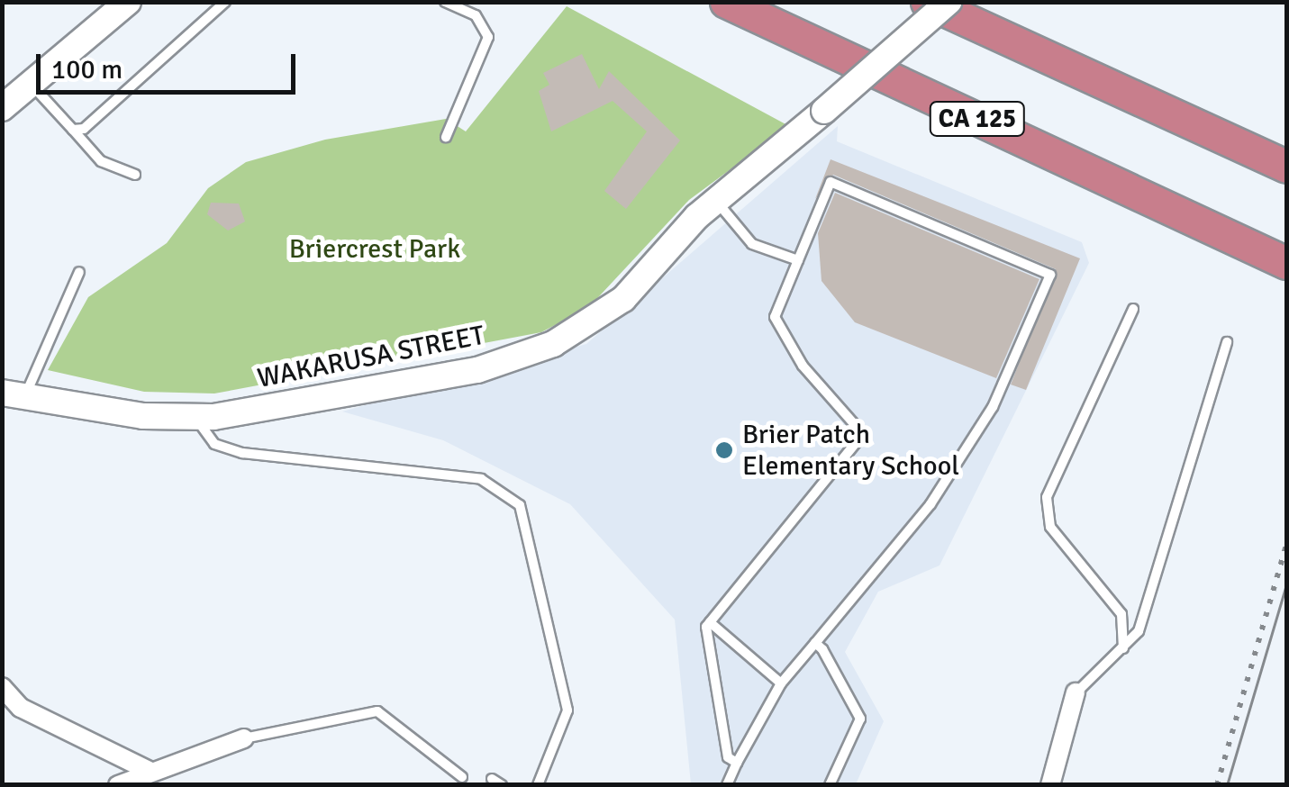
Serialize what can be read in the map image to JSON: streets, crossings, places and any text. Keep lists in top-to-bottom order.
{
  "streets": {
    "highway": ["CA 125"],
    "street": ["WAKARUSA STREET"]
  },
  "parks": ["Briercrest Park"],
  "places": ["Brier Patch Elementary School"],
  "scale_bar": "100 m"
}
